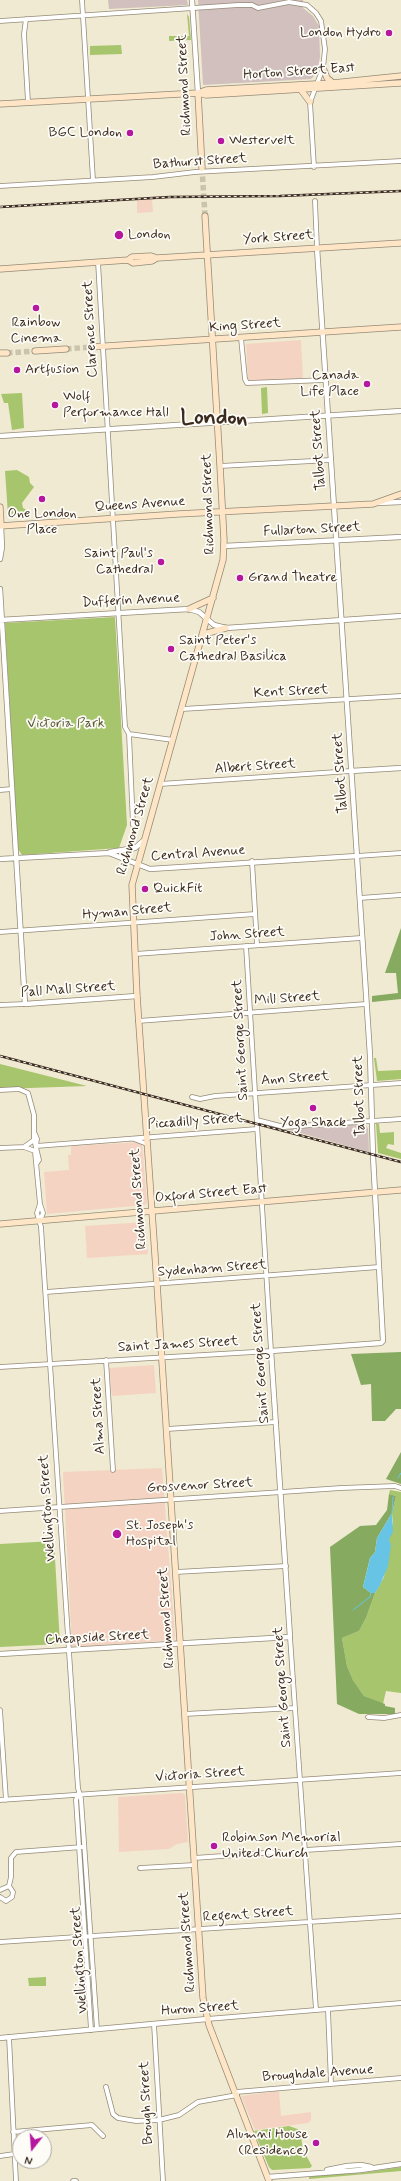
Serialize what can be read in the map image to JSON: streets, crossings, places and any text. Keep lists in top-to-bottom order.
{
  "streets": {
    "main road": [
      "Horton Street East",
      "Richmond Street",
      "York Street",
      "King Street",
      "Queens Avenue",
      "Oxford Street East"
    ],
    "street": [
      "Bathurst Street",
      "Clarence Street",
      "Talbot Street",
      "Fullarton Street",
      "Dufferin Avenue",
      "Kent Street",
      "Albert Street",
      "Central Avenue",
      "Hyman Street",
      "John Street",
      "Pall Mall Street",
      "Mill Street",
      "Saint George Street",
      "Ann Street",
      "Piccadilly Street",
      "Sydenham Street",
      "Saint James Street",
      "Alma Street",
      "Grosvenor Street",
      "Wellington Street",
      "Cheapside Street",
      "Victoria Street",
      "Regent Street",
      "Huron Street",
      "Broughdale Avenue",
      "Brough Street"
    ]
  },
  "crossings": [
    ["Horton Street East", "Richmond Street"],
    ["Richmond Street", "York Street"],
    ["Richmond Street", "King Street"],
    ["Richmond Street", "Queens Avenue"],
    ["Richmond Street", "Fullarton Street"],
    ["Richmond Street", "Dufferin Avenue"],
    ["Richmond Street", "Kent Street"],
    ["Richmond Street", "Albert Street"],
    ["Richmond Street", "Central Avenue"],
    ["Richmond Street", "Hyman Street"],
    ["Richmond Street", "John Street"],
    ["Richmond Street", "Pall Mall Street"],
    ["Richmond Street", "Mill Street"],
    ["Richmond Street", "Piccadilly Street"],
    ["Richmond Street", "Oxford Street East"],
    ["Richmond Street", "Sydenham Street"],
    ["Richmond Street", "Saint James Street"],
    ["Richmond Street", "Grosvenor Street"],
    ["Richmond Street", "Cheapside Street"],
    ["Richmond Street", "Victoria Street"],
    ["Richmond Street", "Regent Street"],
    ["Richmond Street", "Huron Street"],
    ["Richmond Street", "Broughdale Avenue"],
    ["York Street", "Clarence Street"],
    ["York Street", "Talbot Street"],
    ["King Street", "Clarence Street"],
    ["King Street", "Talbot Street"],
    ["Clarence Street", "Queens Avenue"],
    ["Clarence Street", "Dufferin Avenue"],
    ["Talbot Street", "Queens Avenue"],
    ["Talbot Street", "Fullarton Street"],
    ["Talbot Street", "Dufferin Avenue"],
    ["Talbot Street", "Kent Street"],
    ["Talbot Street", "Albert Street"],
    ["Talbot Street", "Central Avenue"],
    ["Talbot Street", "John Street"],
    ["Talbot Street", "Mill Street"],
    ["Talbot Street", "Ann Street"],
    ["Talbot Street", "Piccadilly Street"],
    ["Talbot Street", "Oxford Street East"],
    ["Talbot Street", "Sydenham Street"],
    ["Talbot Street", "Saint James Street"],
    ["John Street", "Saint George Street"],
    ["Mill Street", "Saint George Street"],
    ["Saint George Street", "Ann Street"],
    ["Saint George Street", "Piccadilly Street"],
    ["Saint George Street", "Oxford Street East"],
    ["Saint George Street", "Sydenham Street"],
    ["Saint George Street", "Saint James Street"],
    ["Saint George Street", "Grosvenor Street"],
    ["Saint George Street", "Cheapside Street"],
    ["Saint George Street", "Victoria Street"],
    ["Saint George Street", "Regent Street"],
    ["Saint George Street", "Huron Street"],
    ["Piccadilly Street", "Wellington Street"],
    ["Oxford Street East", "Wellington Street"],
    ["Sydenham Street", "Wellington Street"],
    ["Saint James Street", "Alma Street"],
    ["Saint James Street", "Wellington Street"],
    ["Grosvenor Street", "Wellington Street"],
    ["Wellington Street", "Cheapside Street"],
    ["Wellington Street", "Victoria Street"],
    ["Wellington Street", "Regent Street"],
    ["Wellington Street", "Huron Street"],
    ["Huron Street", "Brough Street"],
    ["Broughdale Avenue", "Brough Street"]
  ],
  "districts": ["London"],
  "parks": ["Victoria Park"],
  "places": [
    "London Hydro",
    "BGC London",
    "Westervelt",
    "London",
    "Rainbow Cinema",
    "Artfusion",
    "Canada Life Place",
    "Wolf Performance Hall",
    "One London Place",
    "Saint Paul's Cathedral",
    "Grand Theatre",
    "Saint Peter's Cathedral Basilica",
    "QuickFit",
    "Yoga Shack",
    "St. Joseph's Hospital",
    "Robinson Memorial United Church",
    "Alumni House (Residence)"
  ],
  "north": "bottom"
}
